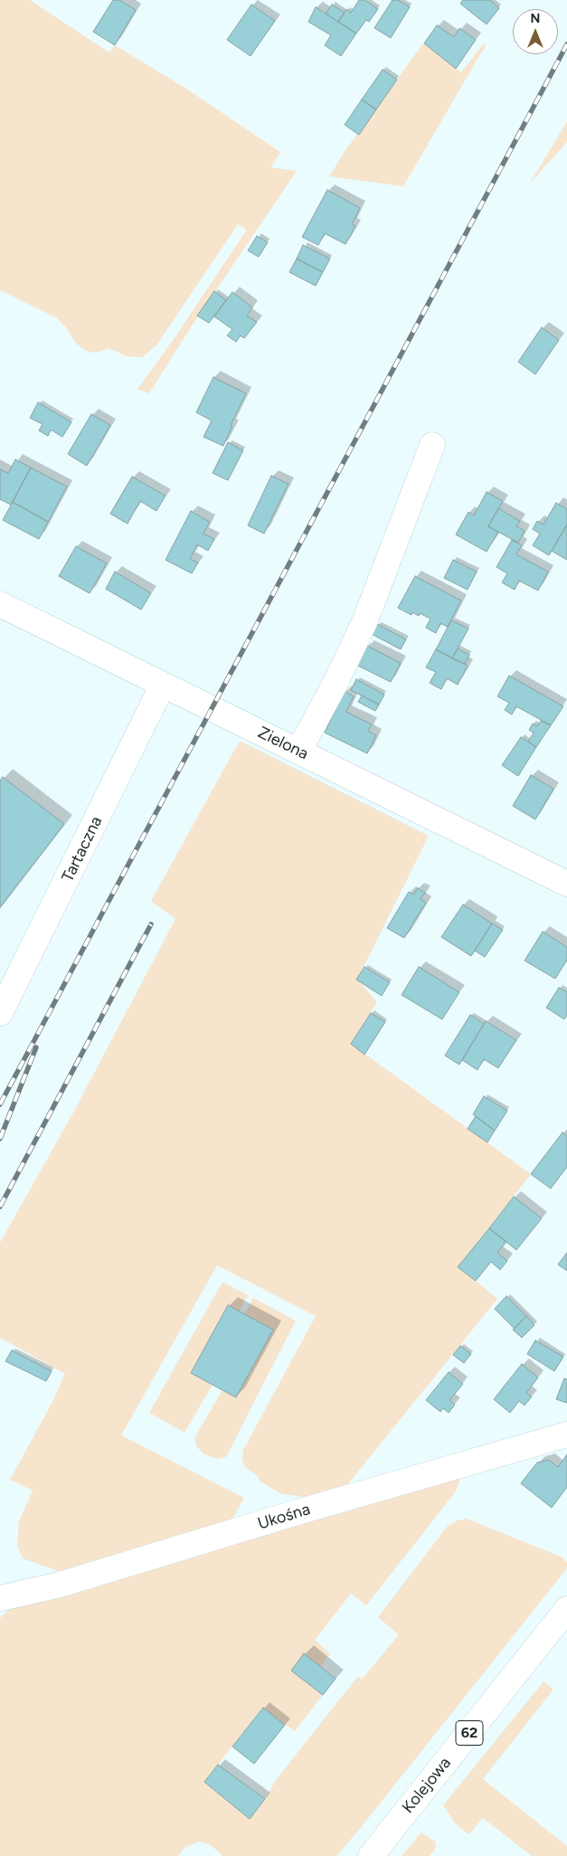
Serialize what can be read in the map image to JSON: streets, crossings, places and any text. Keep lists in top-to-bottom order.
{
  "streets": {
    "street": [
      "Zielona",
      "Tartaczna",
      "Ukośna",
      "62",
      "Kolejowa"
    ]
  },
  "crossings": [
    ["Zielona", "Tartaczna"]
  ],
  "north": "top"
}
